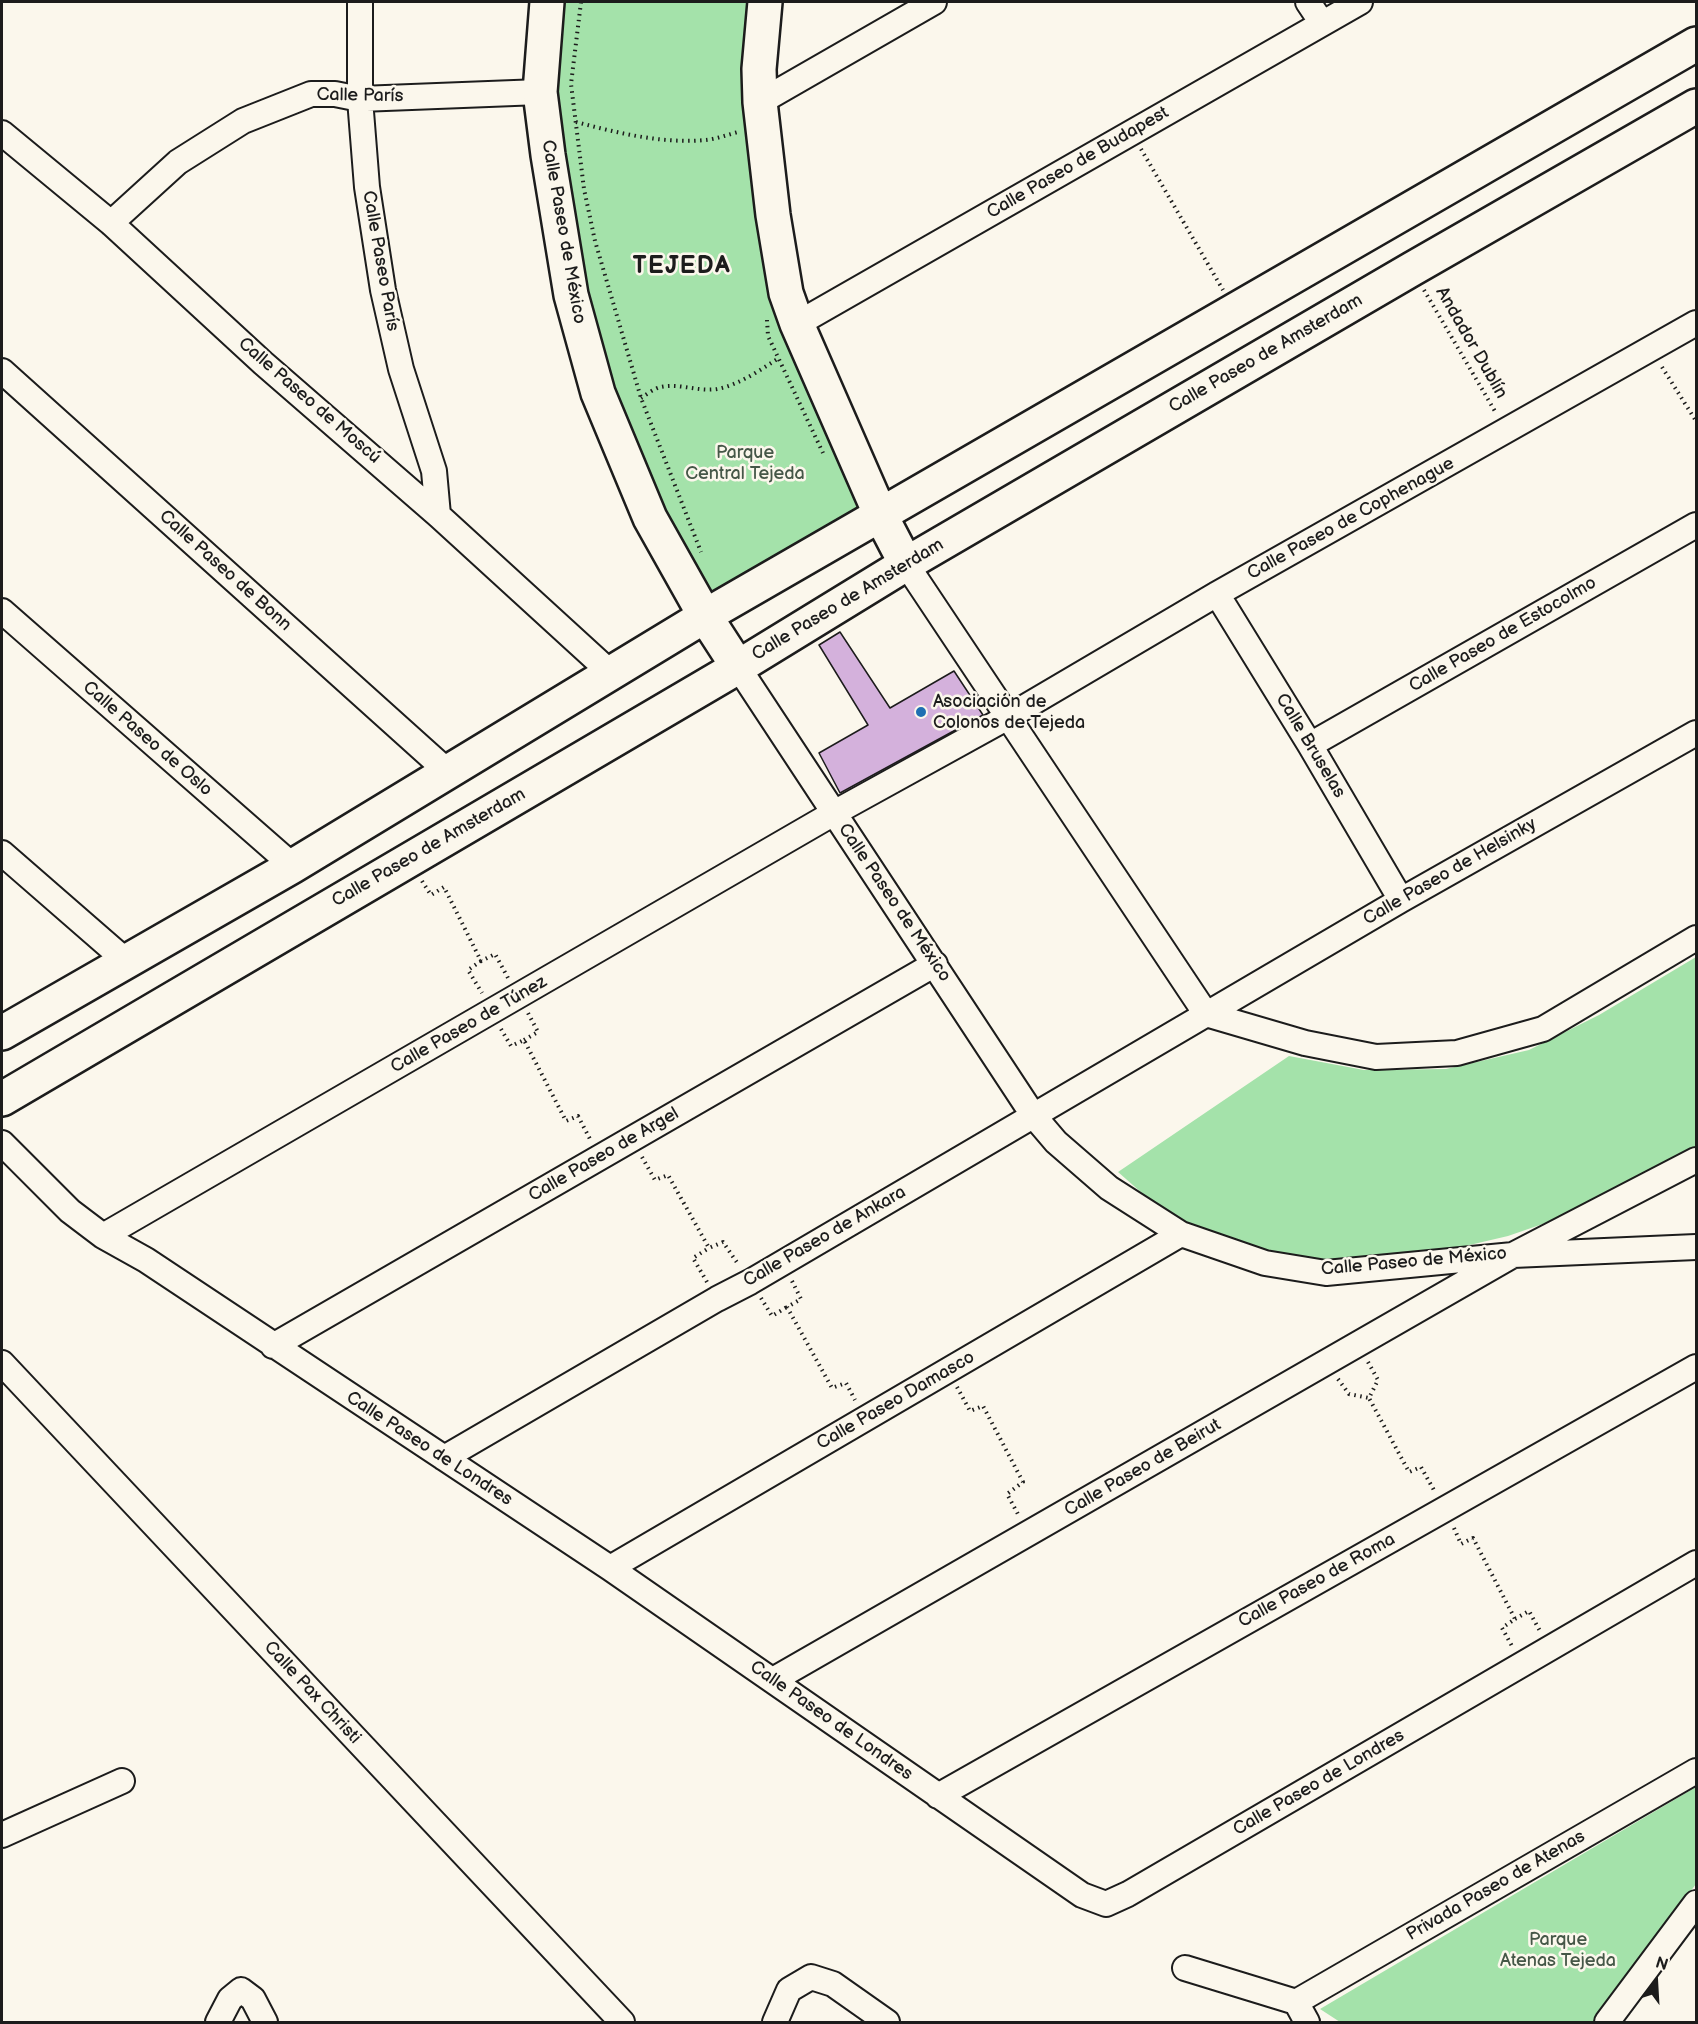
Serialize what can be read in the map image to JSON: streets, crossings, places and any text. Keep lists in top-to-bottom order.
{
  "streets": {
    "main road": ["Calle Paseo de México", "Calle Paseo de Amsterdam"],
    "street": [
      "Calle París",
      "Calle Paseo de Budapest",
      "Calle Paseo París",
      "Calle Paseo de Moscú",
      "Calle Paseo de Cophenague",
      "Calle Paseo de Bonn",
      "Calle Paseo de Estocolmo",
      "Calle Paseo de Oslo",
      "Calle Bruselas",
      "Calle Paseo de Helsinky",
      "Calle Paseo de Túnez",
      "Calle Paseo de Argel",
      "Calle Paseo de Ankara",
      "Calle Paseo Damasco",
      "Calle Paseo de Londres",
      "Calle Paseo de Beirut",
      "Calle Paseo de Roma",
      "Calle Pax Christi",
      "Privada Paseo de Atenas"
    ],
    "path": ["Andador Dublín"]
  },
  "crossings": [
    ["Calle París", "Calle Paseo de México"],
    ["Calle París", "Calle Paseo París"],
    ["Calle París", "Calle Paseo de Moscú"],
    ["Calle Paseo de México", "Calle Paseo de Amsterdam"],
    ["Calle Paseo de México", "Calle Paseo de Túnez"],
    ["Calle Paseo de México", "Calle Paseo de Argel"],
    ["Calle Paseo de México", "Calle Paseo de Ankara"],
    ["Calle Paseo de México", "Calle Paseo Damasco"],
    ["Calle Paseo de México", "Calle Paseo de Beirut"],
    ["Calle Paseo París", "Calle Paseo de Moscú"],
    ["Andador Dublín", "Calle Paseo de Amsterdam"],
    ["Andador Dublín", "Calle Paseo de Cophenague"],
    ["Calle Paseo de Cophenague", "Calle Bruselas"],
    ["Calle Paseo de Cophenague", "Calle Paseo de Túnez"],
    ["Calle Paseo de Estocolmo", "Calle Bruselas"],
    ["Calle Bruselas", "Calle Paseo de Helsinky"],
    ["Calle Paseo de Helsinky", "Calle Paseo de Ankara"],
    ["Calle Paseo de Túnez", "Calle Paseo de Londres"],
    ["Calle Paseo de Argel", "Calle Paseo de Londres"],
    ["Calle Paseo de Ankara", "Calle Paseo de Londres"],
    ["Calle Paseo Damasco", "Calle Paseo de Londres"],
    ["Calle Paseo de Londres", "Calle Paseo de Beirut"],
    ["Calle Paseo de Londres", "Calle Paseo de Roma"]
  ],
  "districts": ["TEJEDA"],
  "parks": ["Parque Central Tejeda", "Parque Atenas Tejeda"],
  "places": ["Asociación de Colonos de Tejeda"],
  "north": "top"
}
